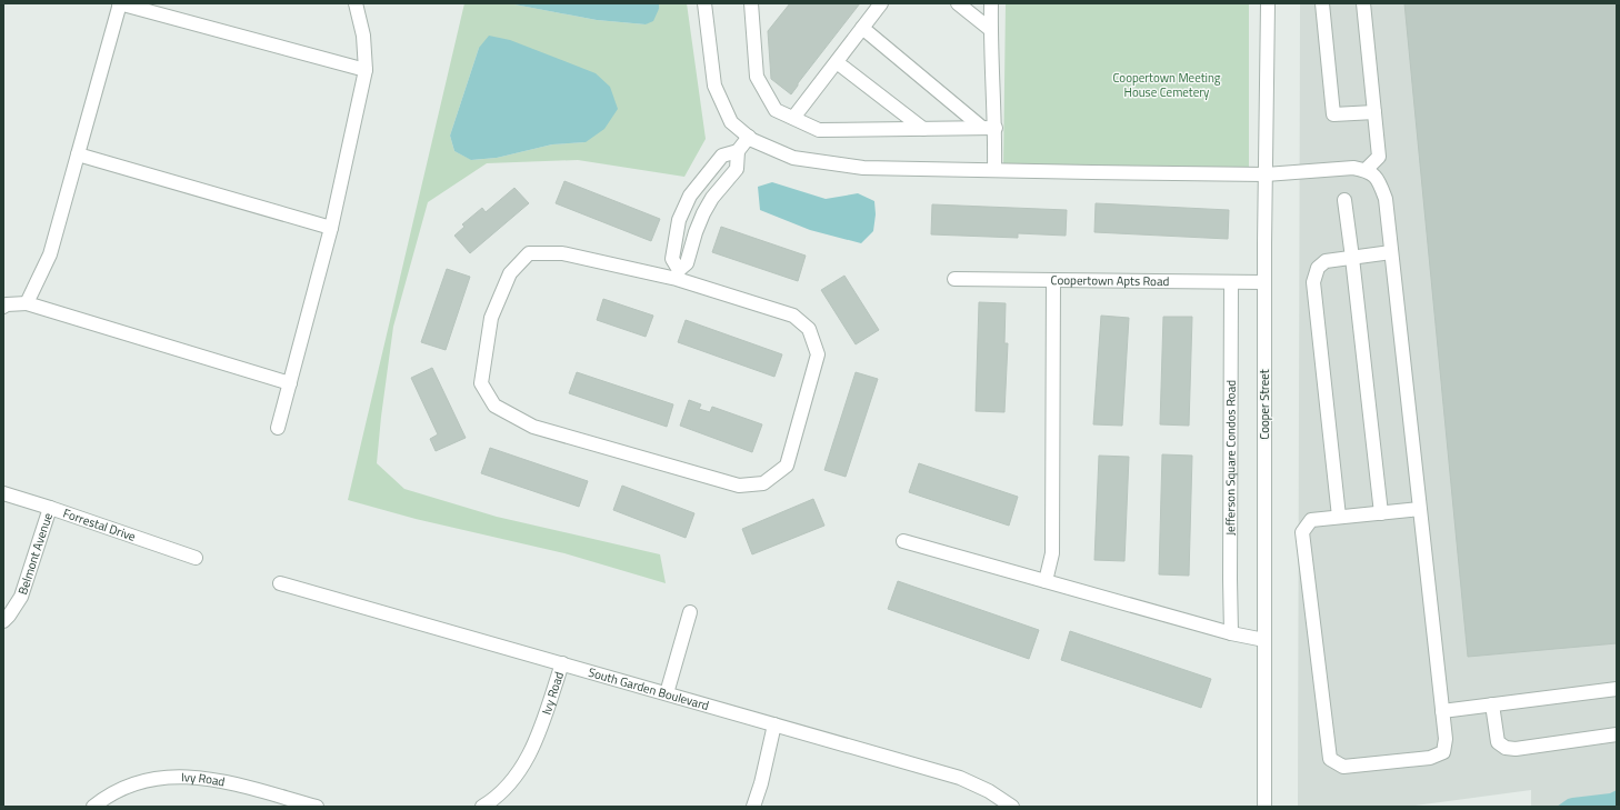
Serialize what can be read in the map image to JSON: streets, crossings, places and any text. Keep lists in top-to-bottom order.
{
  "streets": {
    "street": [
      "Coopertown Apts Road",
      "Cooper Street",
      "Jefferson Square Condos Road",
      "Forrestal Drive",
      "Belmont Avenue",
      "South Garden Boulevard",
      "Ivy Road"
    ]
  },
  "crossings": [
    ["Coopertown Apts Road", "Cooper Street"],
    ["Coopertown Apts Road", "Jefferson Square Condos Road"],
    ["Forrestal Drive", "Belmont Avenue"],
    ["South Garden Boulevard", "Ivy Road"]
  ],
  "parks": ["Coopertown Meeting House Cemetery"]
}
